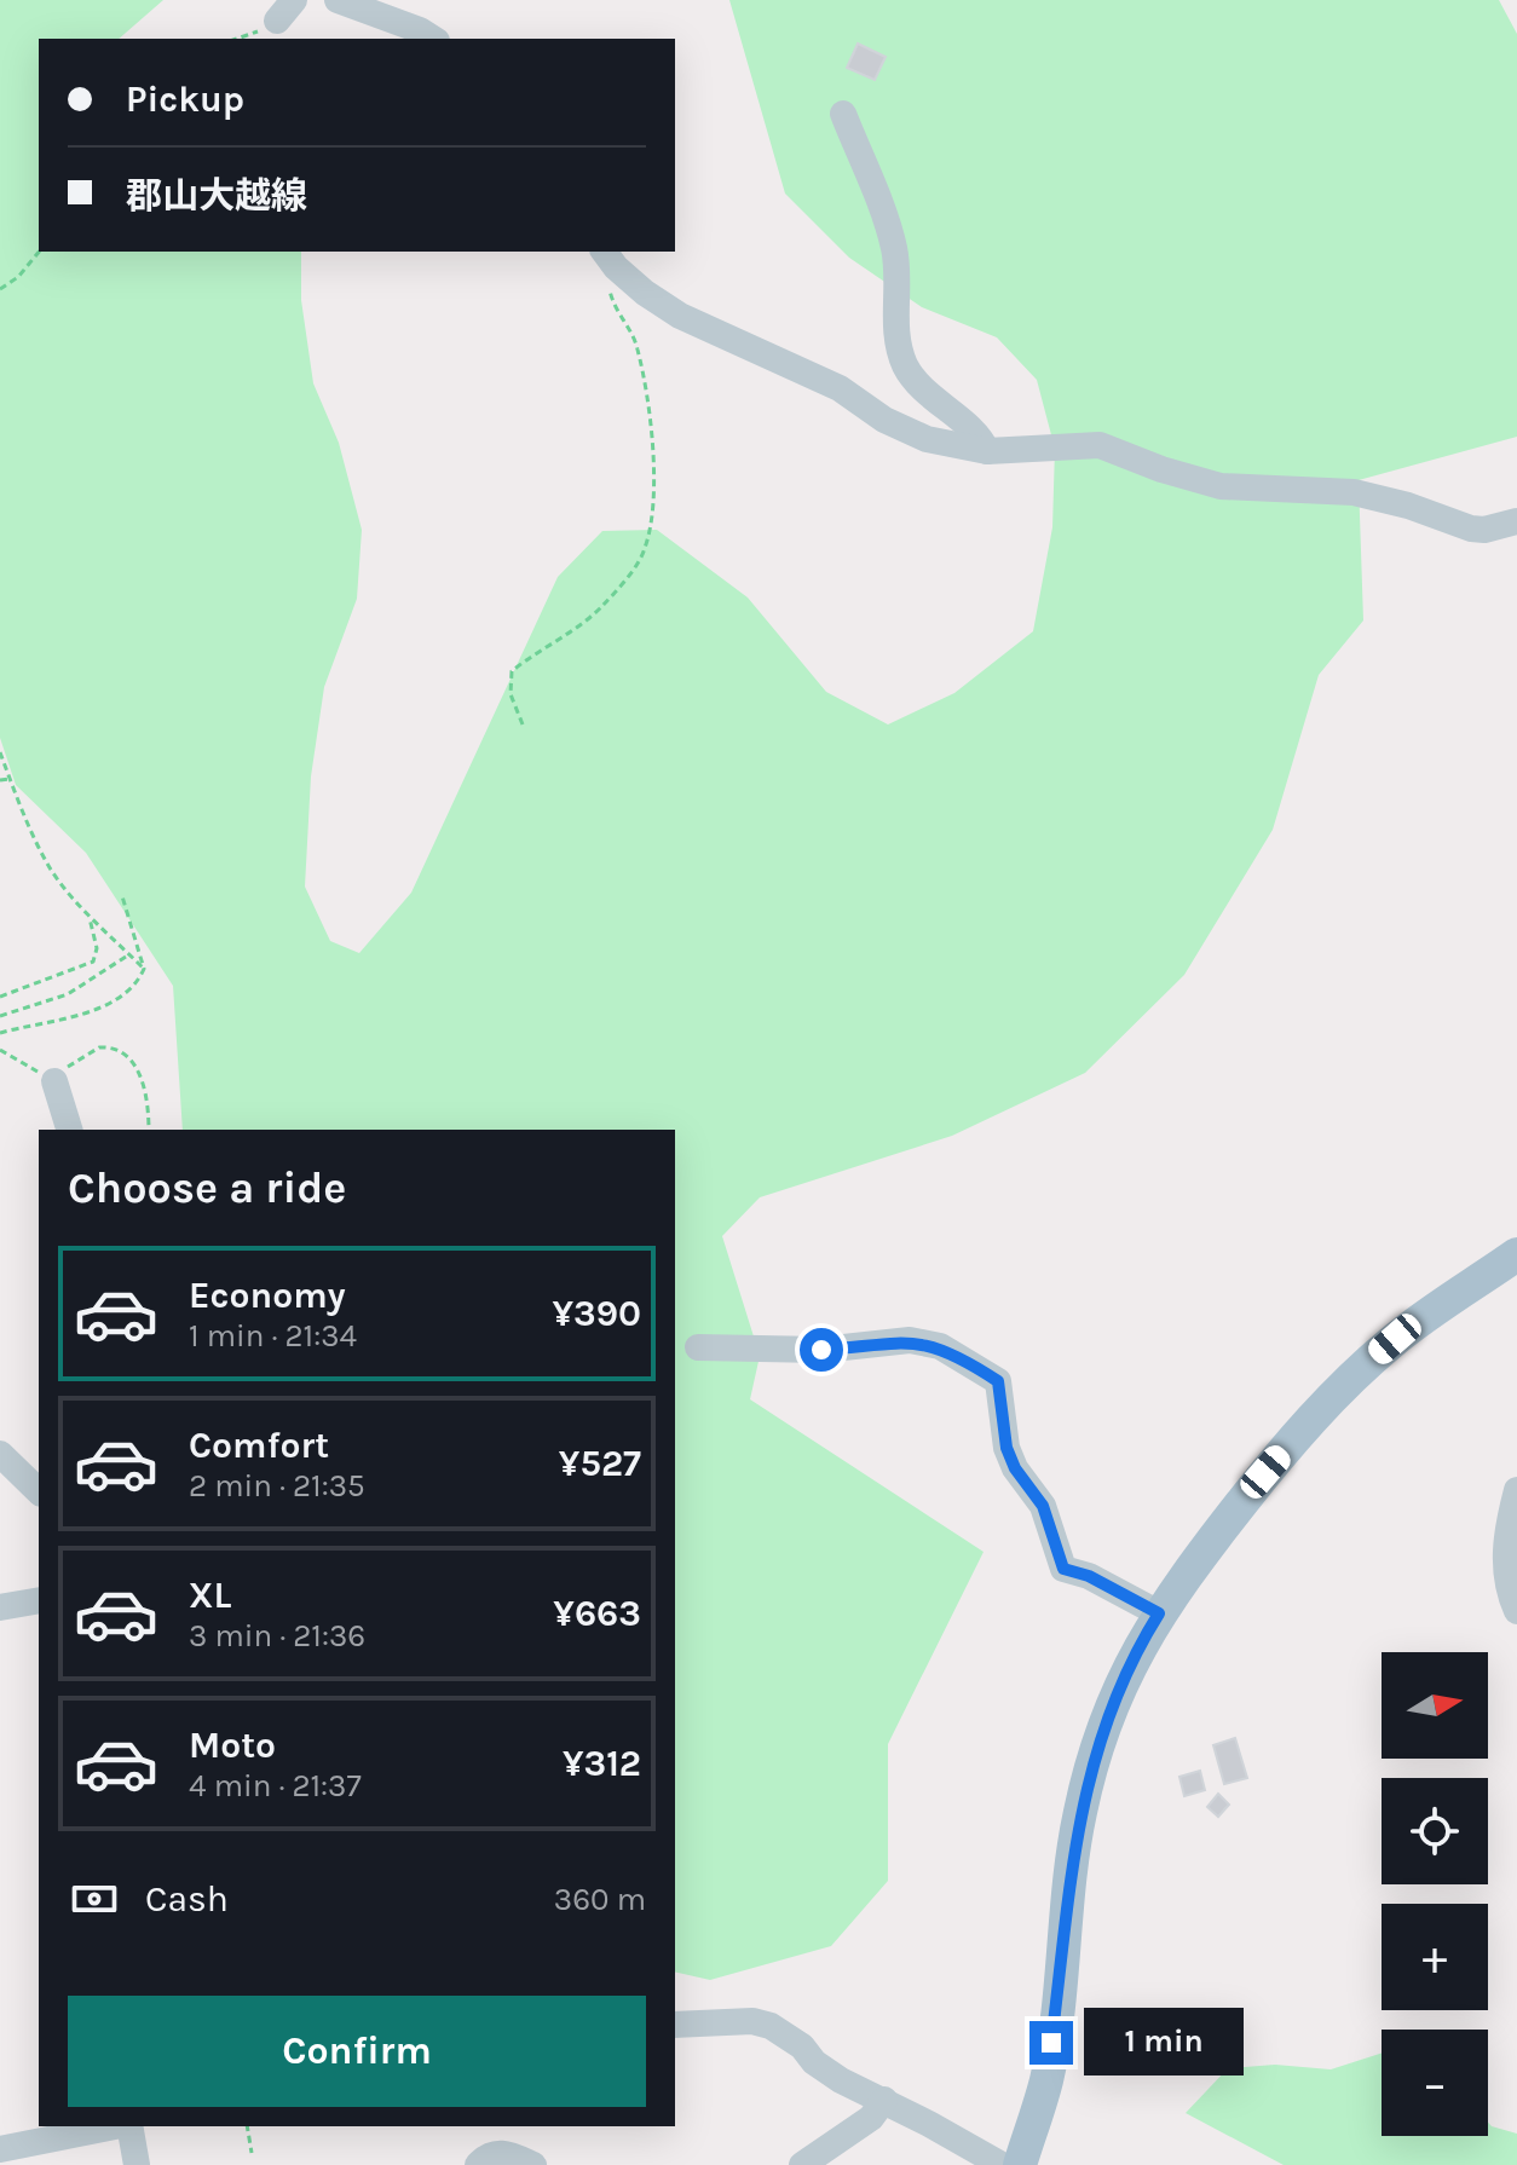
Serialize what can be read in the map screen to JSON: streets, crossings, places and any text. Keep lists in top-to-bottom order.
{
  "north": "right",
  "page": {
    "banner": ["Pickup", "郡山大越線"],
    "heading": "Choose a ride",
    "list": [
      {
        "name": "Economy",
        "note": "1 min · 21:34",
        "value": "¥390"
      },
      {
        "name": "Comfort",
        "note": "2 min · 21:35",
        "value": "¥527"
      },
      {
        "name": "XL",
        "note": "3 min · 21:36",
        "value": "¥663"
      },
      {
        "name": "Moto",
        "note": "4 min · 21:37",
        "value": "¥312"
      }
    ],
    "map_buttons": ["+", "−"],
    "pay": ["Cash", "360 m"],
    "buttons": "Confirm",
    "bubble": "1 min"
  }
}
